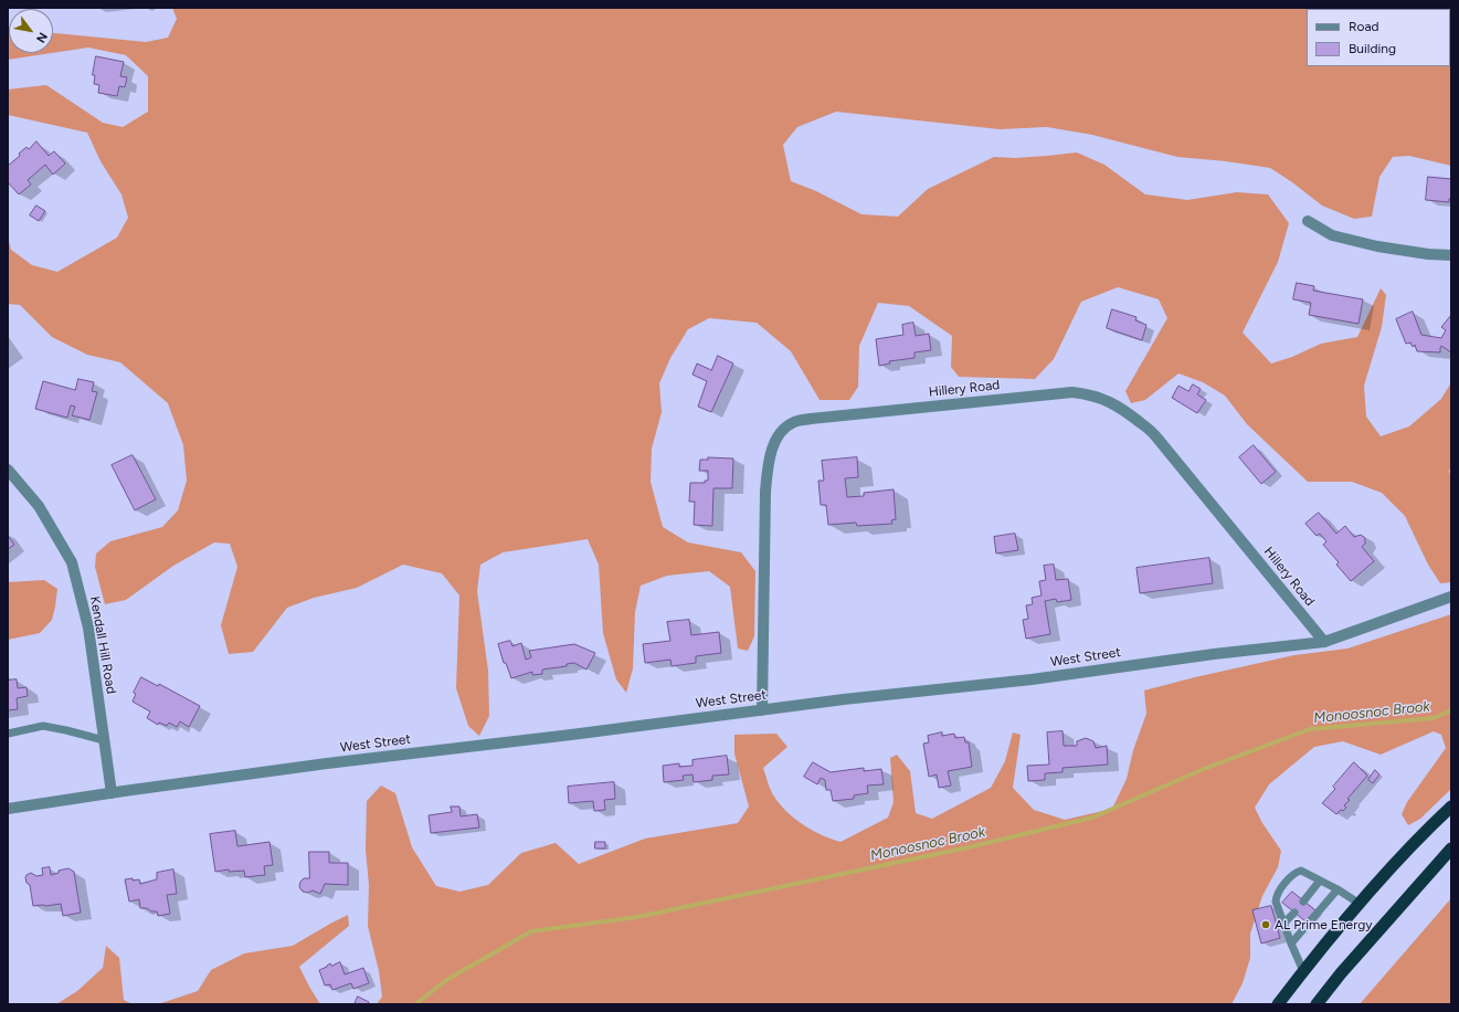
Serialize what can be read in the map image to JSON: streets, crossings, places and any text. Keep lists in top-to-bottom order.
{
  "streets": {
    "street": ["Hillery Road", "Kendall Hill Road", "West Street"]
  },
  "crossings": [
    ["Hillery Road", "West Street"],
    ["Kendall Hill Road", "West Street"]
  ],
  "water": ["Monoosnoc Brook"],
  "places": ["AL Prime Energy"],
  "legend": ["Road", "Building"],
  "north": "bottom right"
}
